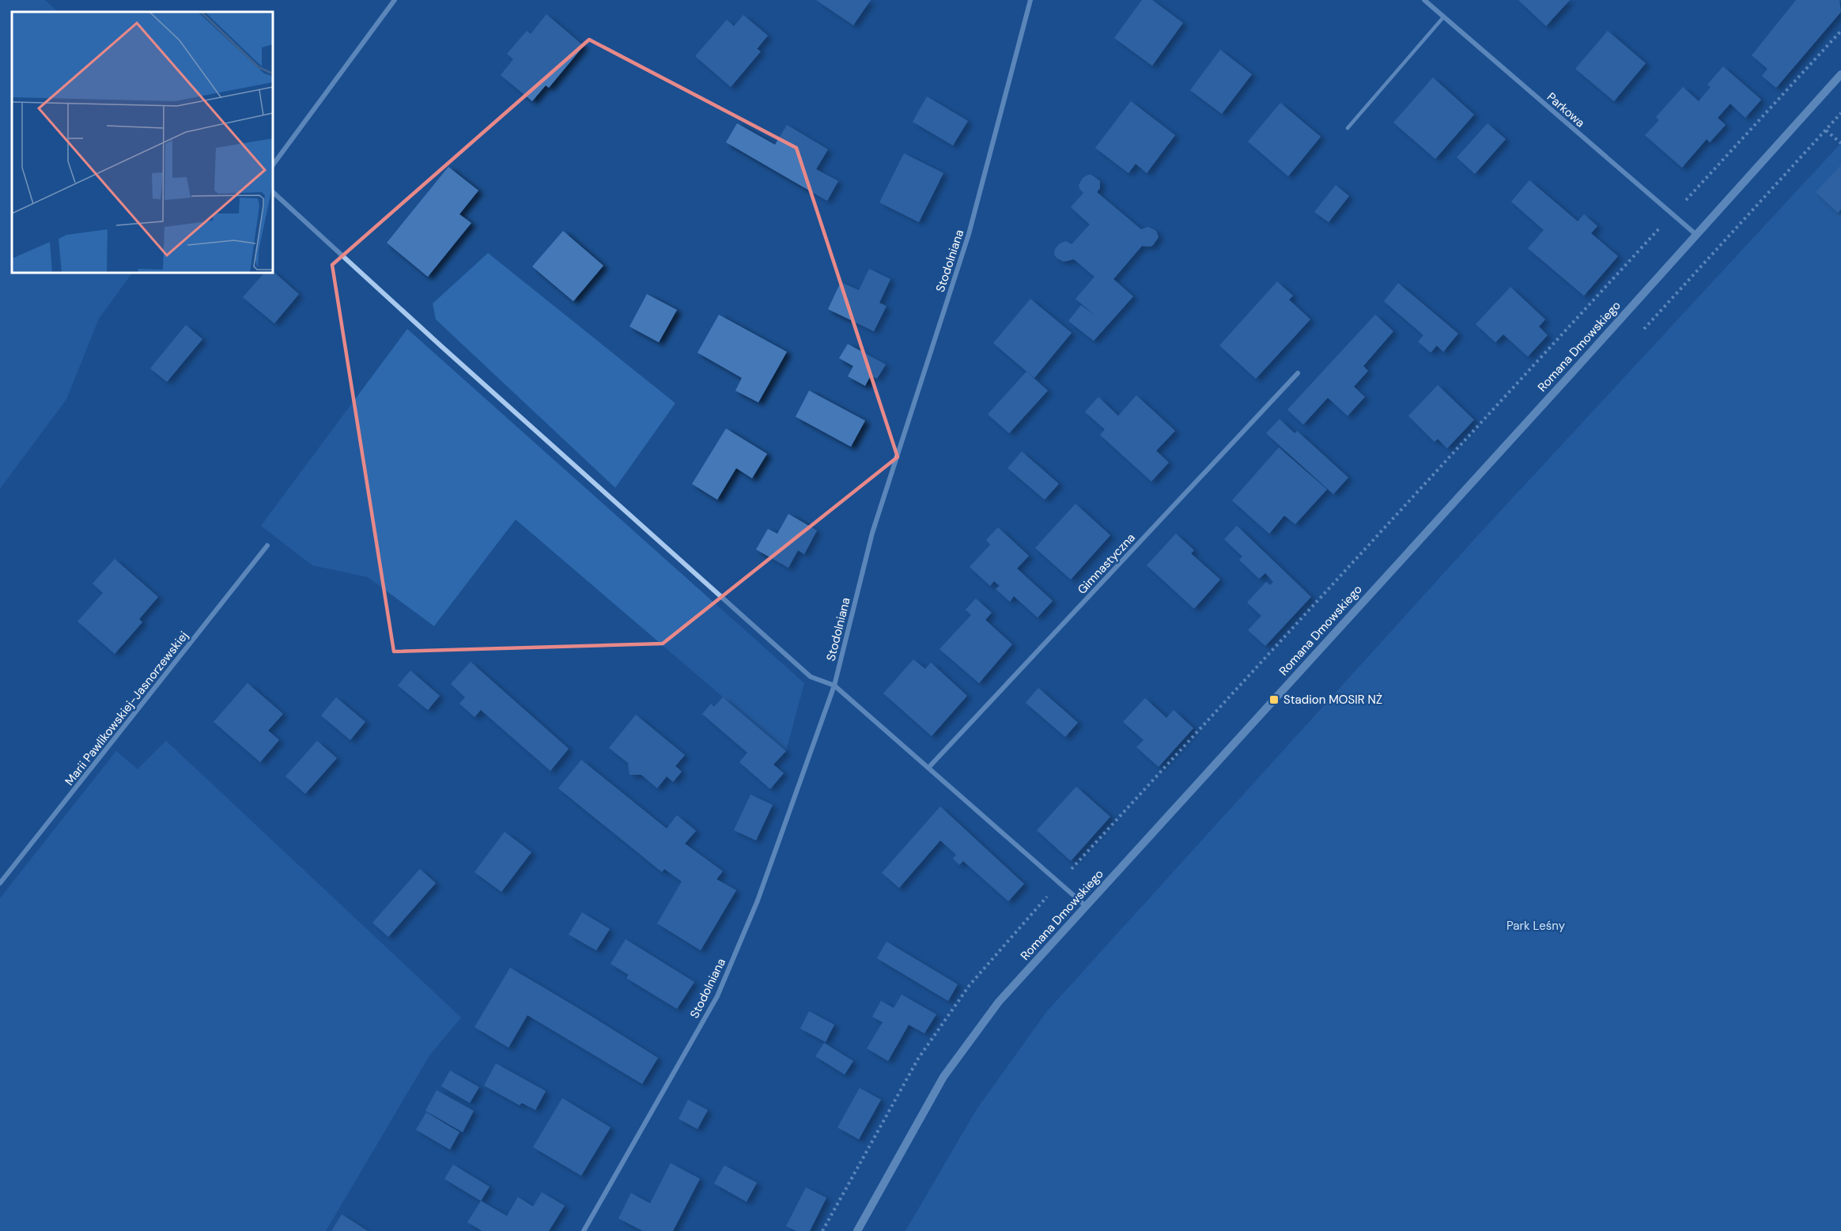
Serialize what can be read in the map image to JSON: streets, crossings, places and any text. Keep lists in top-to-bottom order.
{
  "streets": {
    "street": [
      "Parkowa",
      "Stodolniana",
      "Romana Dmowskiego",
      "Gimnastyczna",
      "Marii Pawlikowskiej-Jasnorzewskiej"
    ]
  },
  "crossings": [
    ["Parkowa", "Romana Dmowskiego"]
  ],
  "parks": ["Park Leśny"],
  "places": {
    "transit": ["Stadion MOSIR NŻ"]
  }
}
